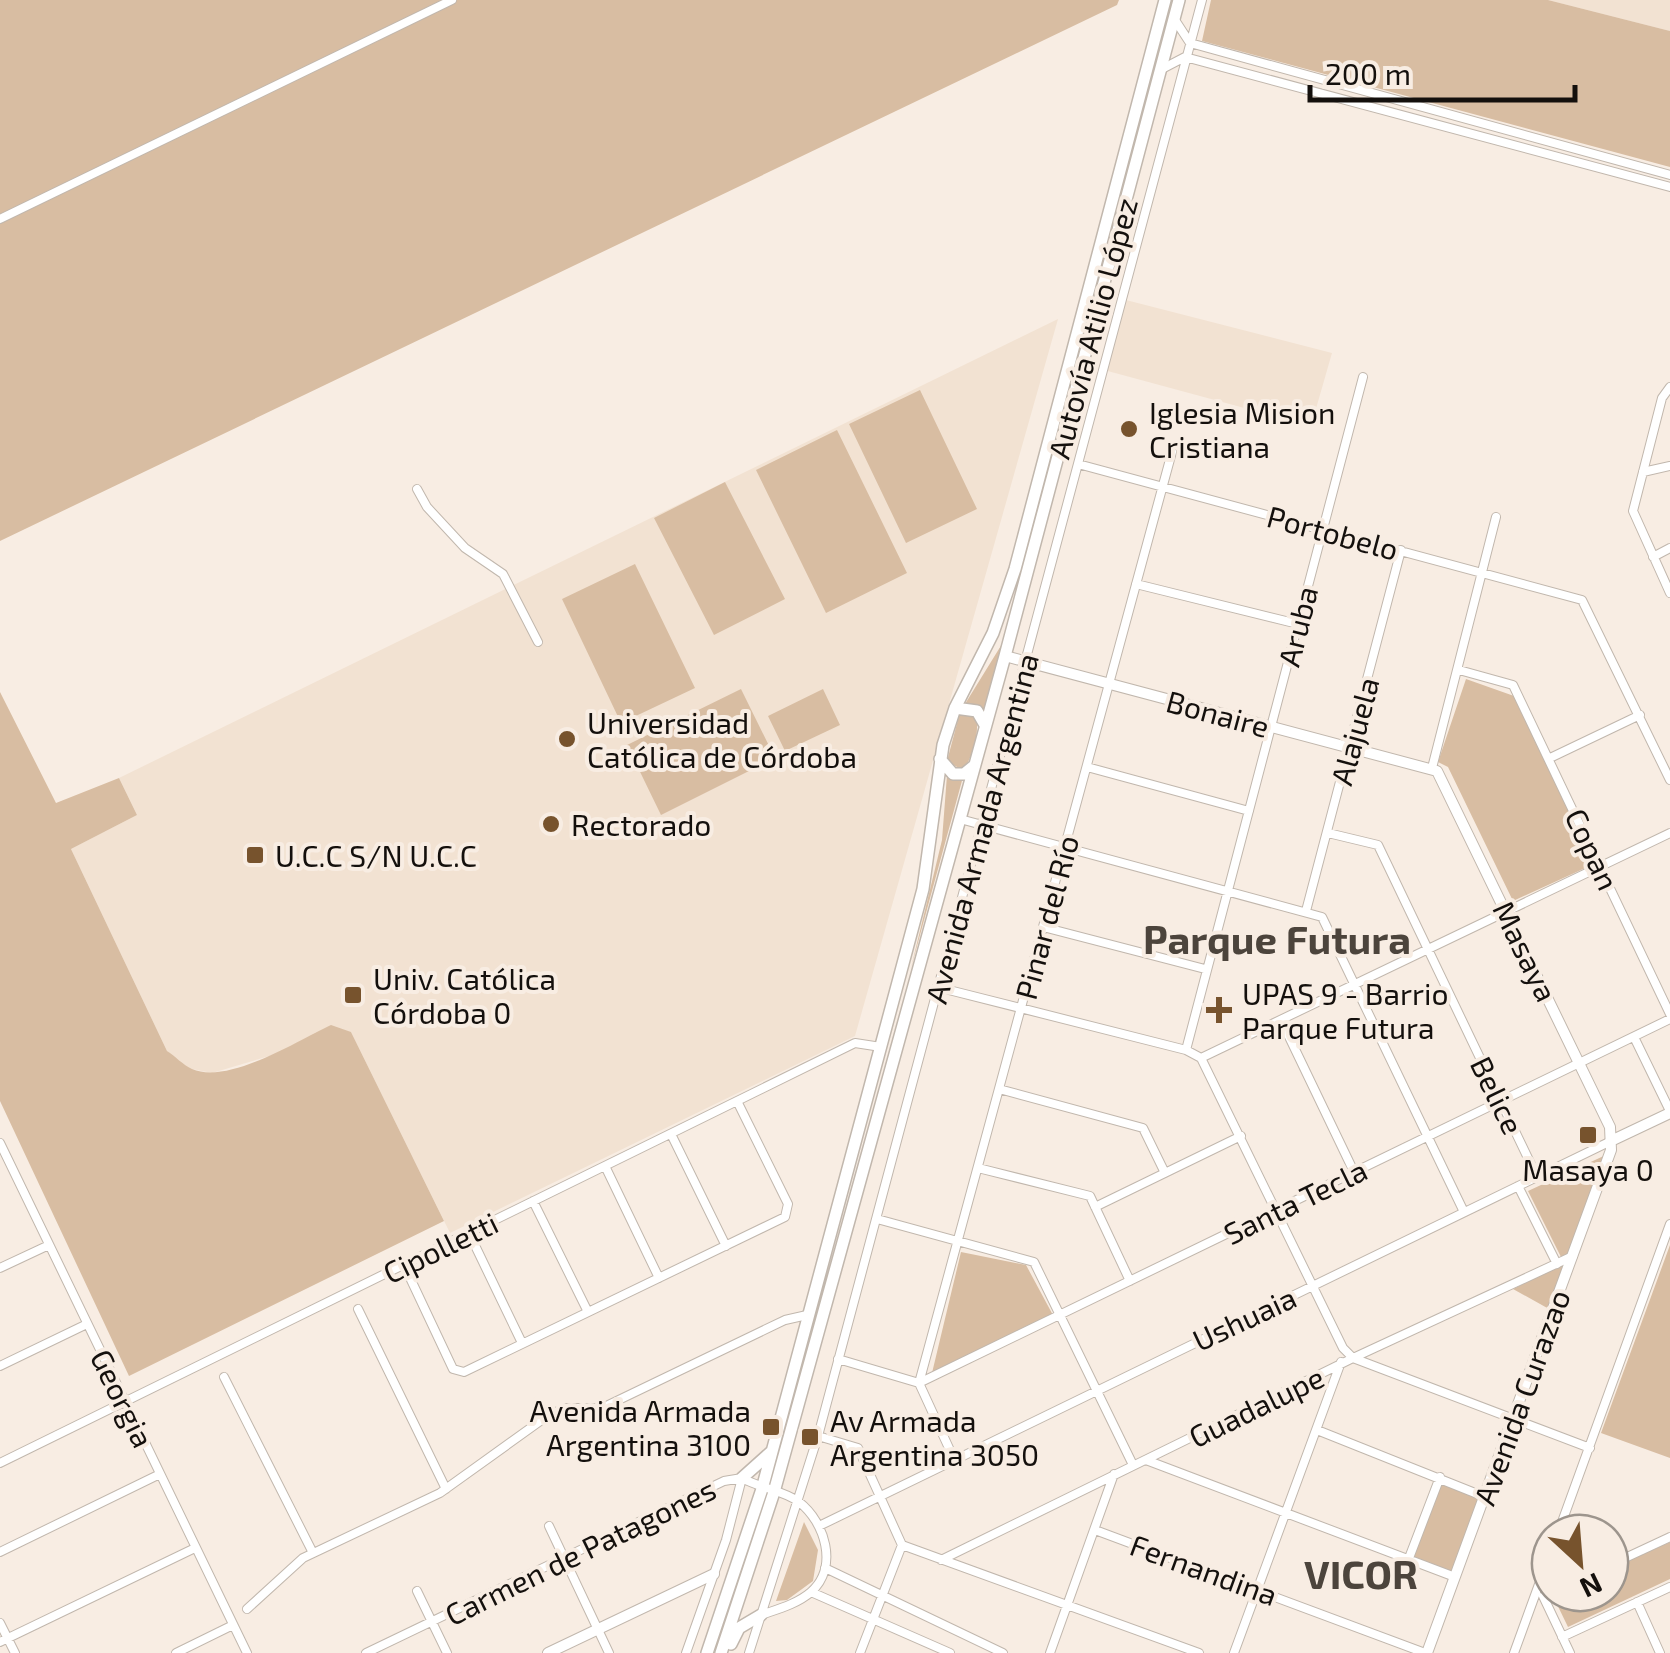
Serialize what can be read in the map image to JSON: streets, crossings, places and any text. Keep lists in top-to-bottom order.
{
  "streets": {
    "main road": ["Autovía Atilio López", "Avenida Armada Argentina"],
    "street": [
      "Portobelo",
      "Aruba",
      "Bonaire",
      "Alajuela",
      "Copan",
      "Pinar del Río",
      "Masaya",
      "Belice",
      "Santa Tecla",
      "Cipolletti",
      "Ushuaia",
      "Avenida Curazao",
      "Georgia",
      "Guadalupe",
      "Carmen de Patagones",
      "Fernandina"
    ]
  },
  "crossings": [
    ["Autovía Atilio López", "Bonaire"],
    ["Autovía Atilio López", "Avenida Armada Argentina"],
    ["Portobelo", "Aruba"],
    ["Portobelo", "Alajuela"],
    ["Portobelo", "Avenida Armada Argentina"],
    ["Portobelo", "Pinar del Río"],
    ["Aruba", "Bonaire"],
    ["Bonaire", "Alajuela"],
    ["Bonaire", "Avenida Armada Argentina"],
    ["Bonaire", "Pinar del Río"],
    ["Bonaire", "Masaya"],
    ["Alajuela", "Belice"],
    ["Avenida Armada Argentina", "Cipolletti"],
    ["Copan", "Santa Tecla"],
    ["Pinar del Río", "Santa Tecla"],
    ["Masaya", "Santa Tecla"],
    ["Masaya", "Ushuaia"],
    ["Masaya", "Avenida Curazao"],
    ["Belice", "Santa Tecla"],
    ["Belice", "Ushuaia"],
    ["Cipolletti", "Georgia"],
    ["Ushuaia", "Avenida Curazao"],
    ["Avenida Curazao", "Guadalupe"],
    ["Avenida Curazao", "Fernandina"]
  ],
  "districts": ["Parque Futura", "VICOR"],
  "places": {
    "other": ["Iglesia Mision Cristiana", "Universidad Católica de Córdoba", "Rectorado"],
    "transit": [
      "U.C.C S/N U.C.C",
      "Univ. Católica Córdoba 0",
      "Masaya 0",
      "Avenida Armada Argentina 3100",
      "Av Armada Argentina 3050"
    ],
    "health": ["UPAS 9 - Barrio Parque Futura"]
  },
  "scale_bar": "200 m",
  "north": "bottom right"
}
